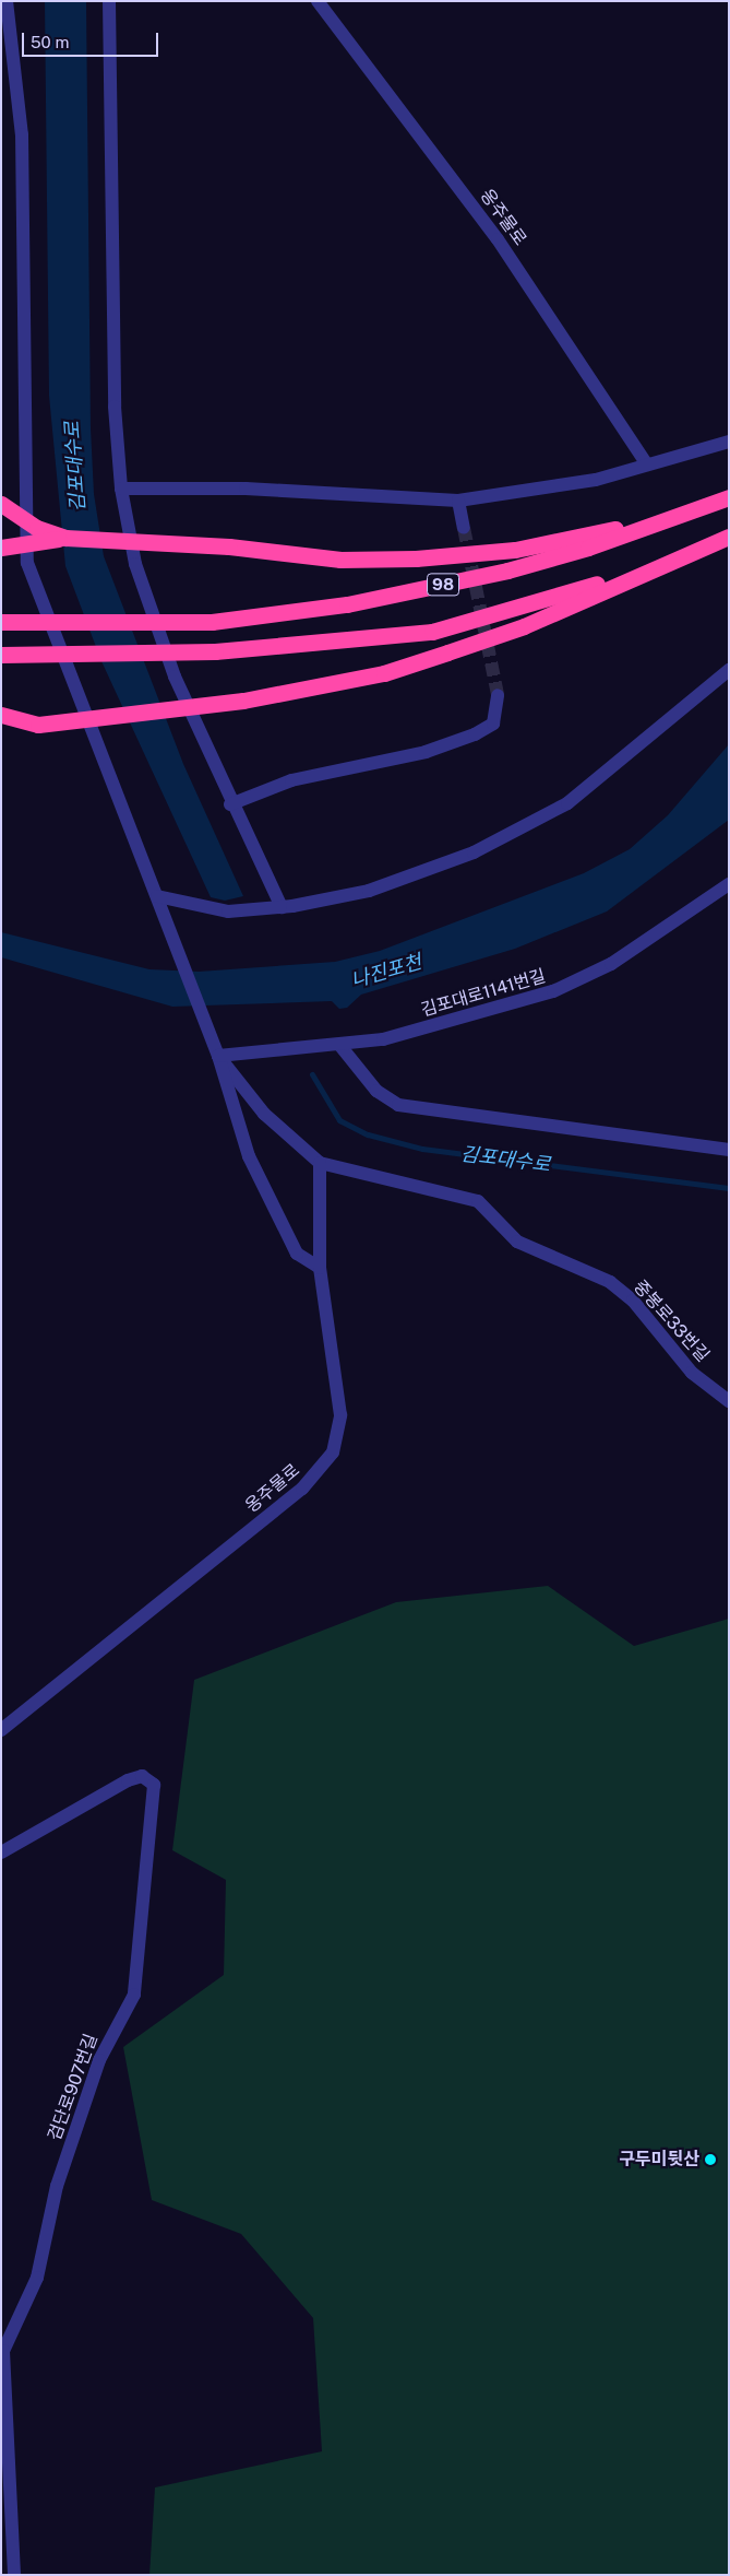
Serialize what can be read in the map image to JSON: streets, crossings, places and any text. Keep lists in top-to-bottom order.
{
  "streets": {
    "highway": ["98"],
    "lane": [
      "옹주물로",
      "김포대로1141번길",
      "중봉로33번길",
      "검단로907번길"
    ]
  },
  "crossings": [
    ["옹주물로", "중봉로33번길"]
  ],
  "water": ["김포대수로", "나진포천"],
  "places": ["구두미뒷산"],
  "scale_bar": "50 m"
}
